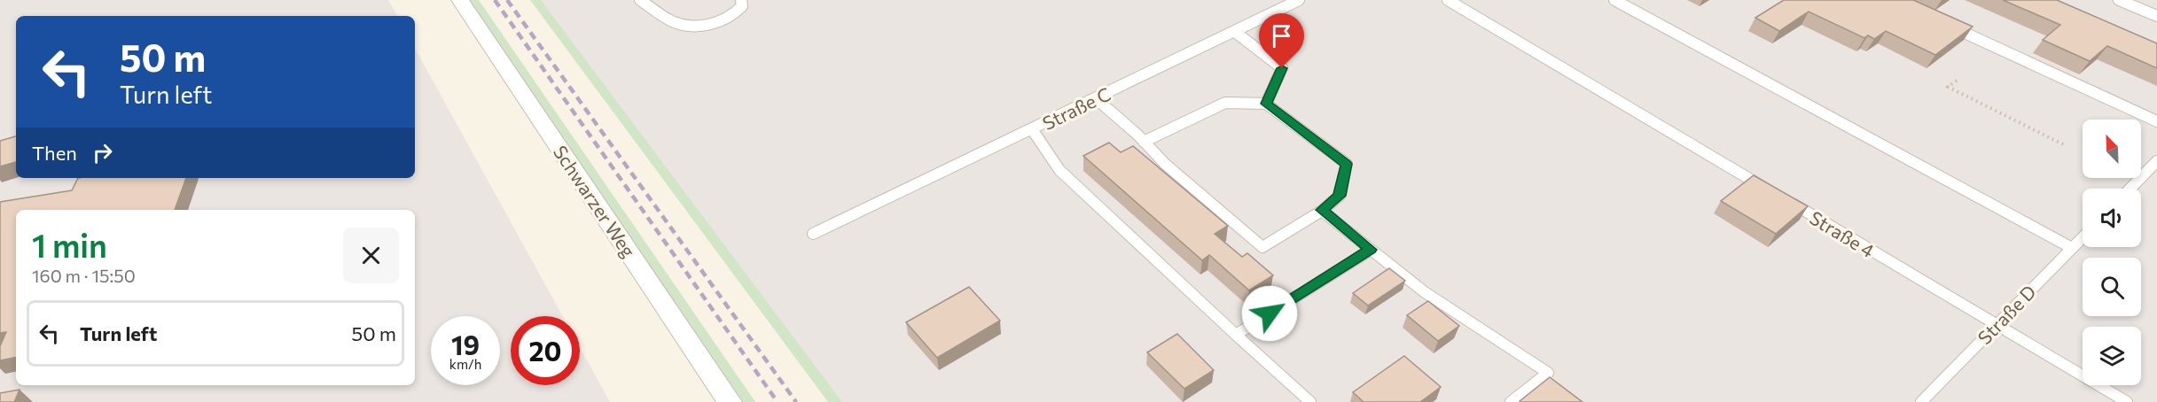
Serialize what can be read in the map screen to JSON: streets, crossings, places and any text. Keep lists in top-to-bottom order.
{
  "streets": {
    "street": ["Schwarzer Weg"],
    "lane": ["Straße C", "Straße 4", "Straße D"]
  },
  "crossings": [
    ["Straße 4", "Straße D"]
  ],
  "north": "top left",
  "page": {
    "turn": ["50 m", "Turn left"],
    "then": "Then",
    "heading": ["1 min", "160 m · 15:50"],
    "list": [
      {
        "name": "Turn left",
        "value": "50 m"
      }
    ],
    "speed": "19 km/h",
    "limit": "20"
  }
}
